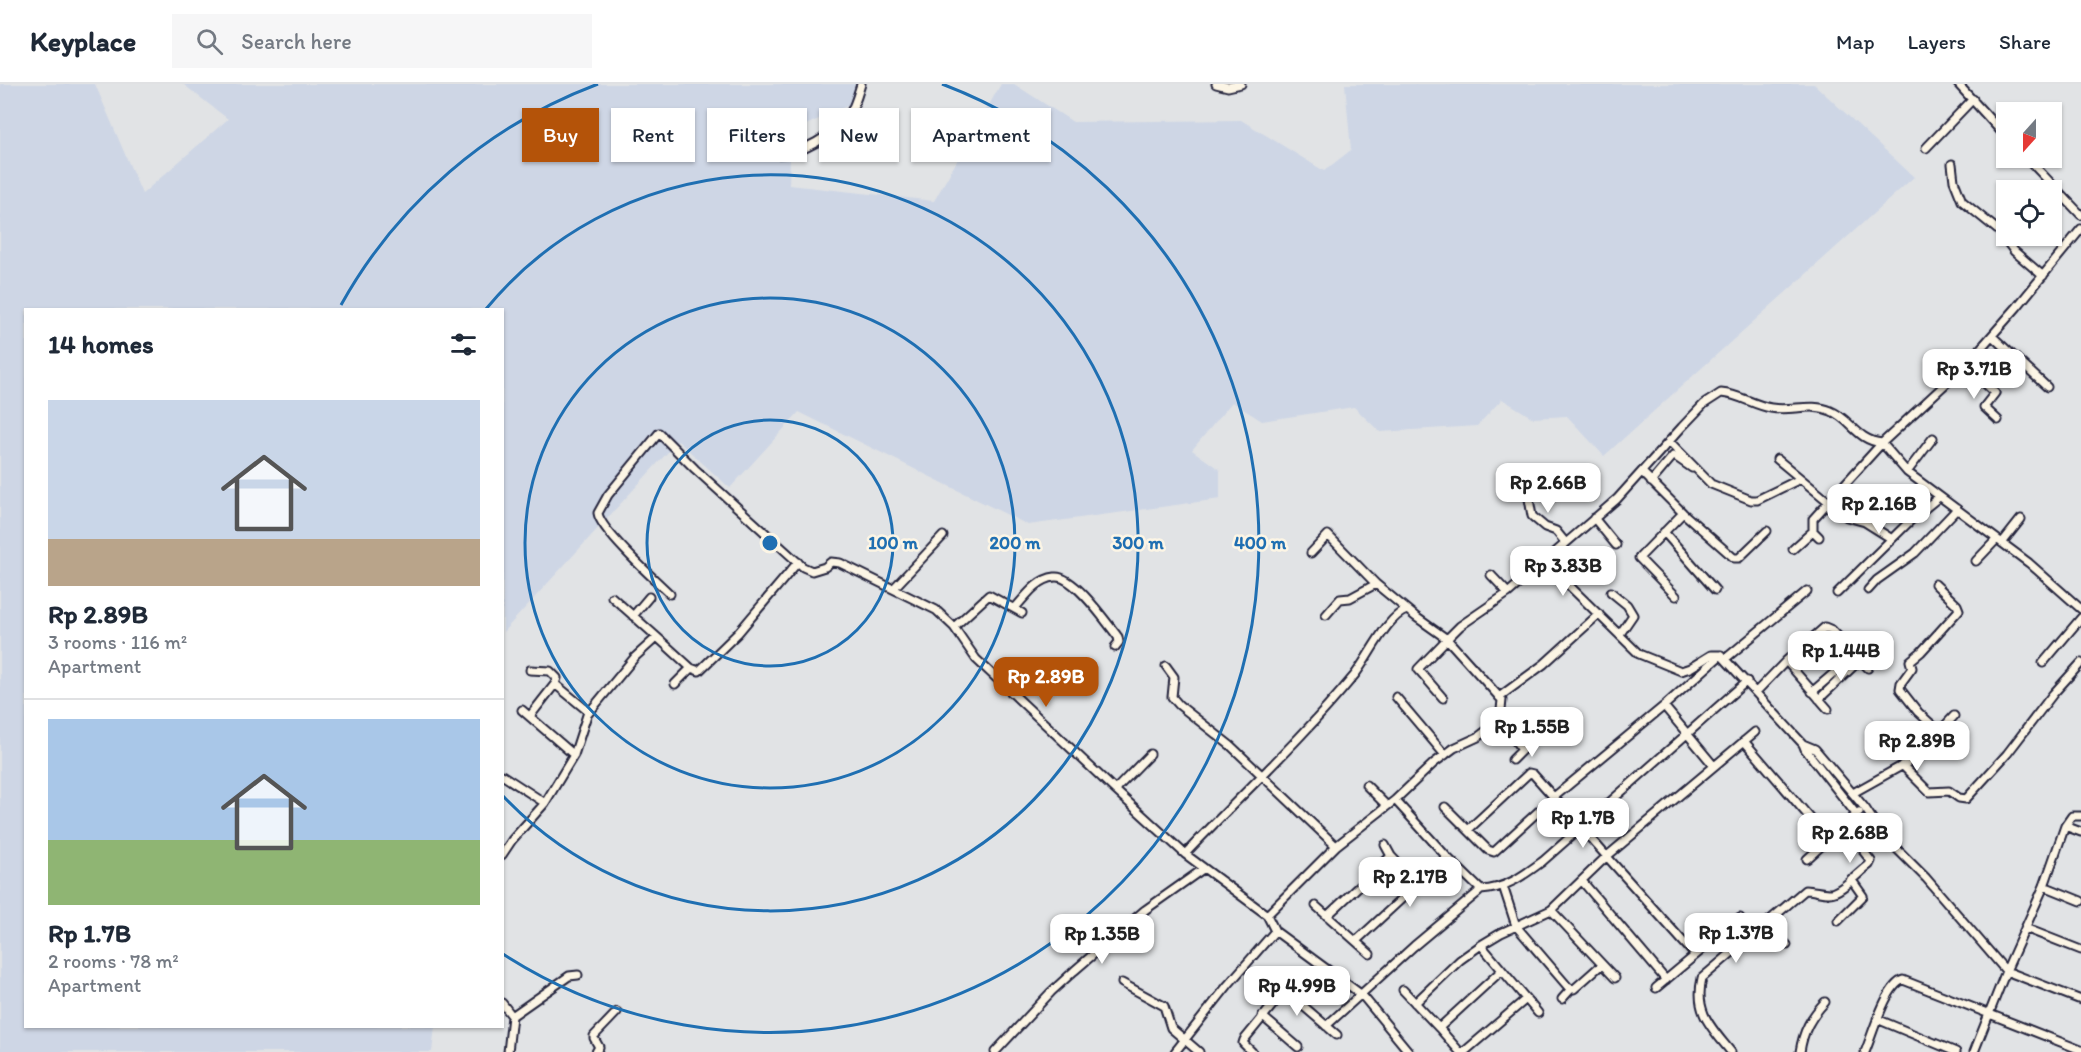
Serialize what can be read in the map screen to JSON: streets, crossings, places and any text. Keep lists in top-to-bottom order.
{
  "north": "bottom",
  "page": {
    "header": "Keyplace",
    "search": "Search here",
    "nav": ["Map", "Layers", "Share"],
    "chip": [
      "Buy",
      "Rent",
      "Filters",
      "New",
      "Apartment"
    ],
    "heading": "14 homes",
    "price": [
      "Rp 3.71B",
      "Rp 2.66B",
      "Rp 2.16B",
      "Rp 3.83B",
      "Rp 1.44B",
      "Rp 2.89B",
      "Rp 1.55B",
      "Rp 2.89B",
      "Rp 1.7B",
      "Rp 2.68B",
      "Rp 2.17B",
      "Rp 1.37B",
      "Rp 1.35B",
      "Rp 4.99B"
    ],
    "list": [
      {
        "name": "Rp 2.89B",
        "note": "3 rooms · 116 m² · Apartment"
      },
      {
        "name": "Rp 1.7B",
        "note": "2 rooms · 78 m² · Apartment"
      }
    ]
  },
  "rings": [
    "100 m",
    "200 m",
    "300 m",
    "400 m"
  ]
}
